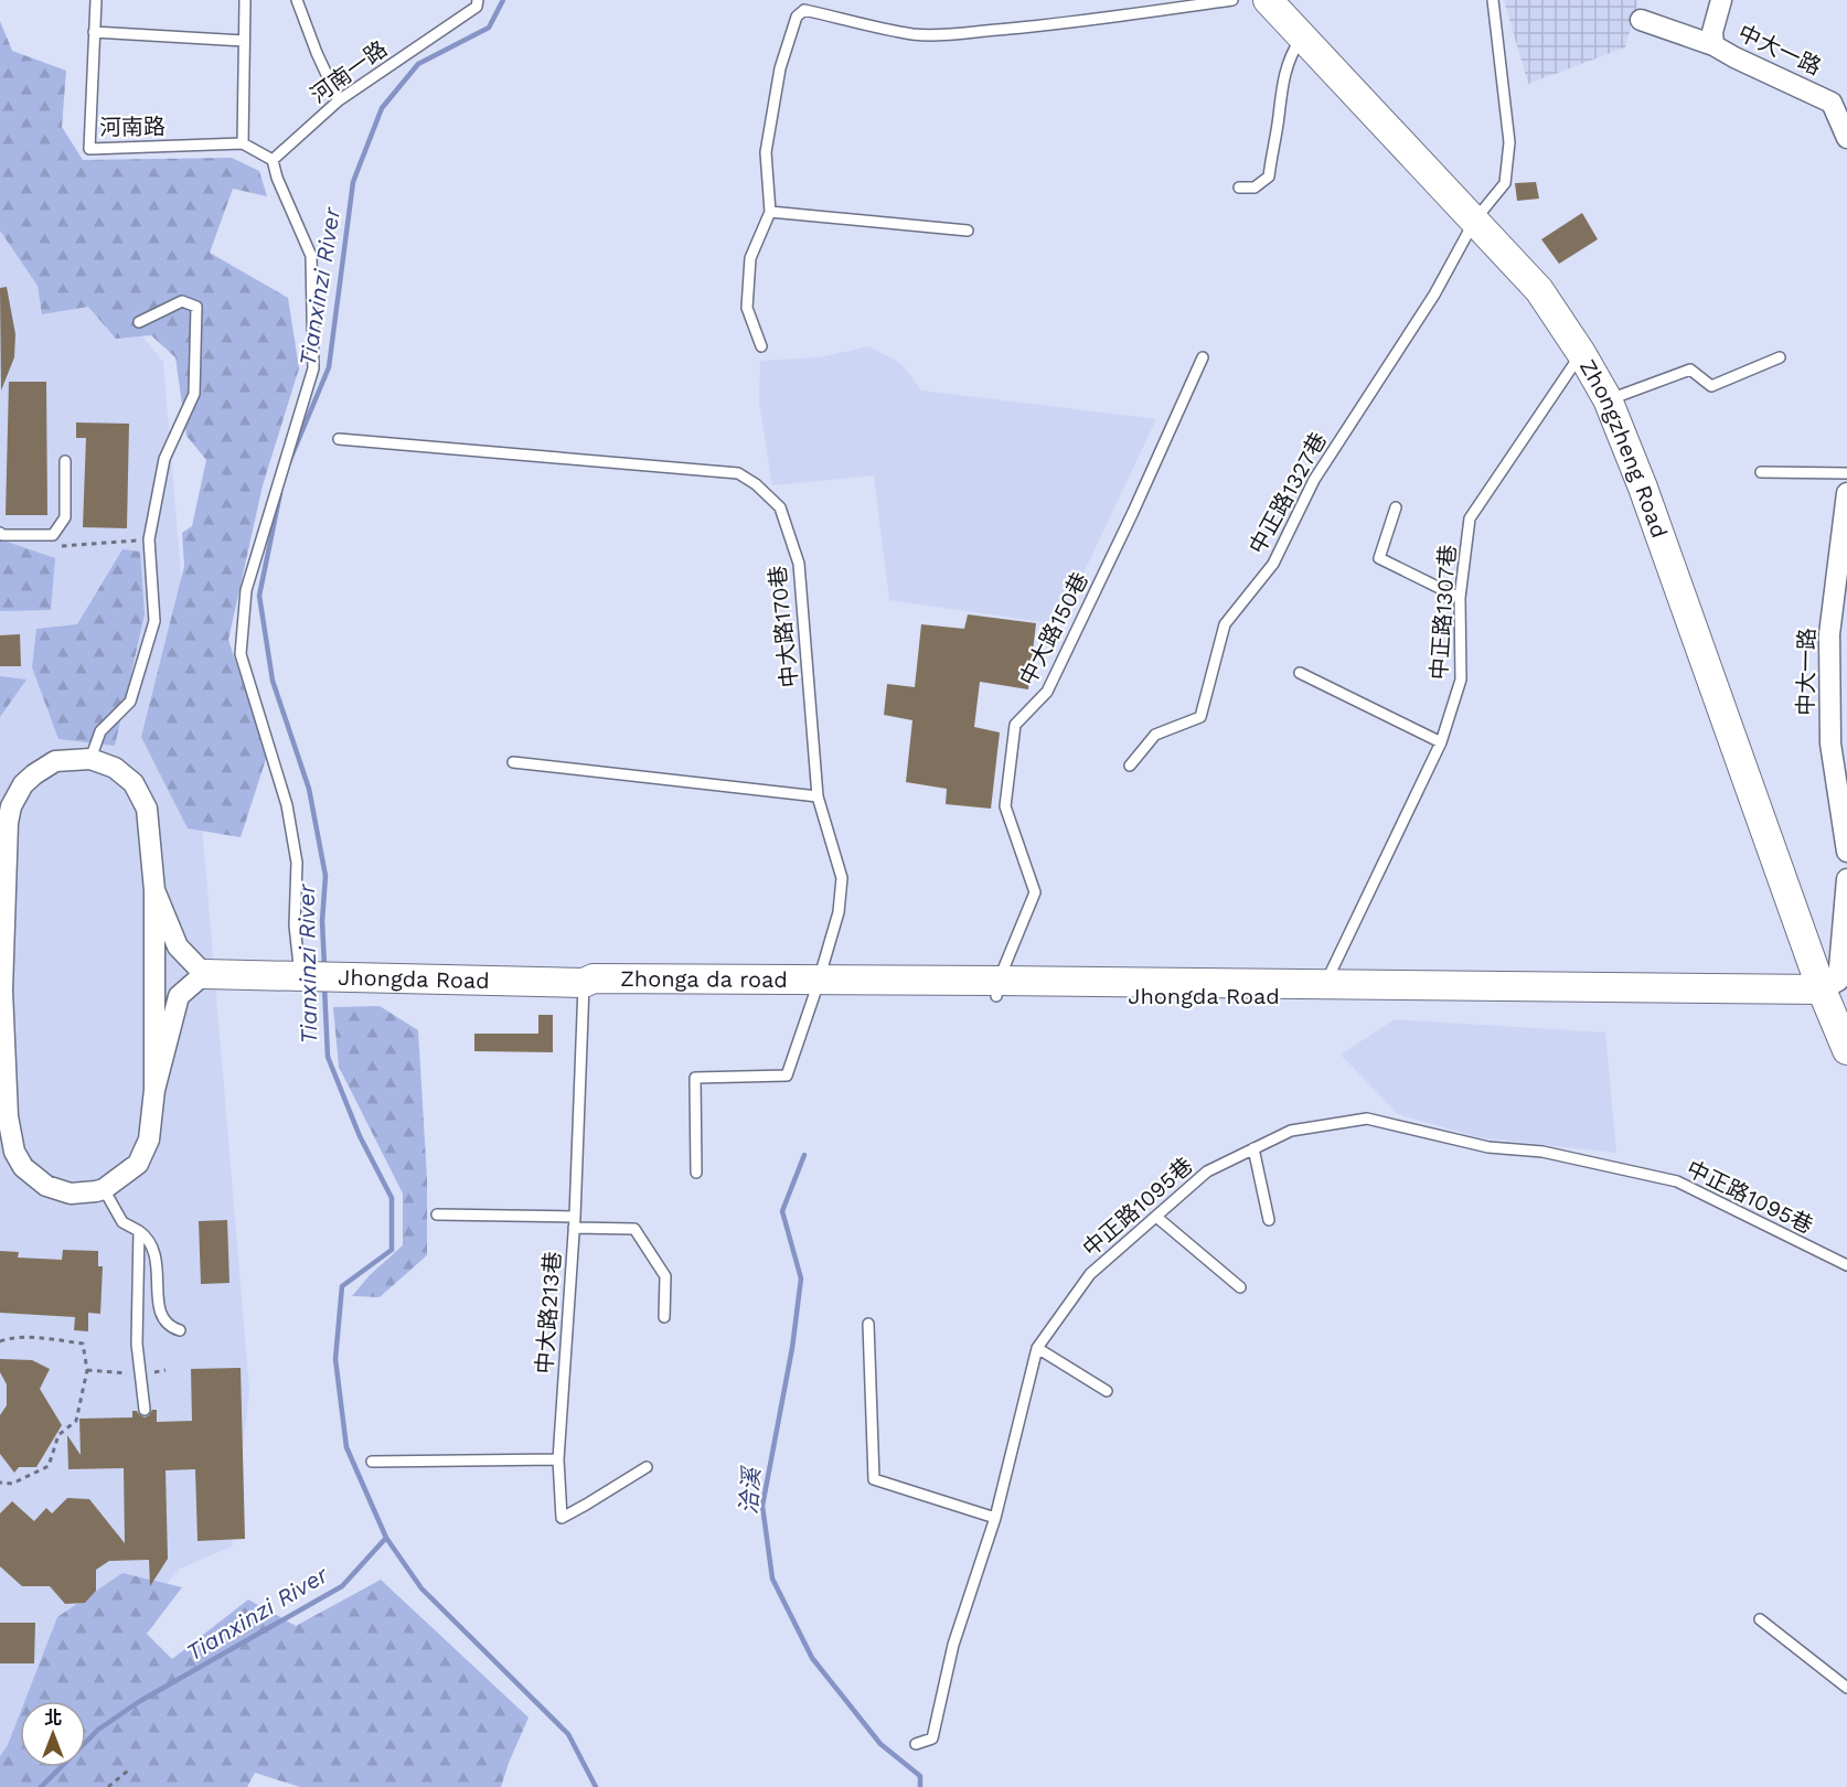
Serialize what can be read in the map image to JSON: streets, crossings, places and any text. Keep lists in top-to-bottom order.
{
  "streets": {
    "street": ["中大一路", "Zhongzheng Road", "Jhongda Road"],
    "lane": [
      "河南一路",
      "河南路",
      "中正路1327巷",
      "中正路1307巷",
      "中大路170巷",
      "中大路150巷",
      "中正路1095巷",
      "中大路213巷"
    ]
  },
  "crossings": [
    ["Zhongzheng Road", "中正路1327巷"],
    ["Zhongzheng Road", "中正路1307巷"],
    ["Zhongzheng Road", "Jhongda Road"],
    ["中正路1307巷", "Jhongda Road"],
    ["中大路170巷", "Jhongda Road"],
    ["中大路150巷", "Jhongda Road"],
    ["Jhongda Road", "中大路213巷"]
  ],
  "water": ["Tianxinzi River", "洽溪"],
  "north": "top"
}
